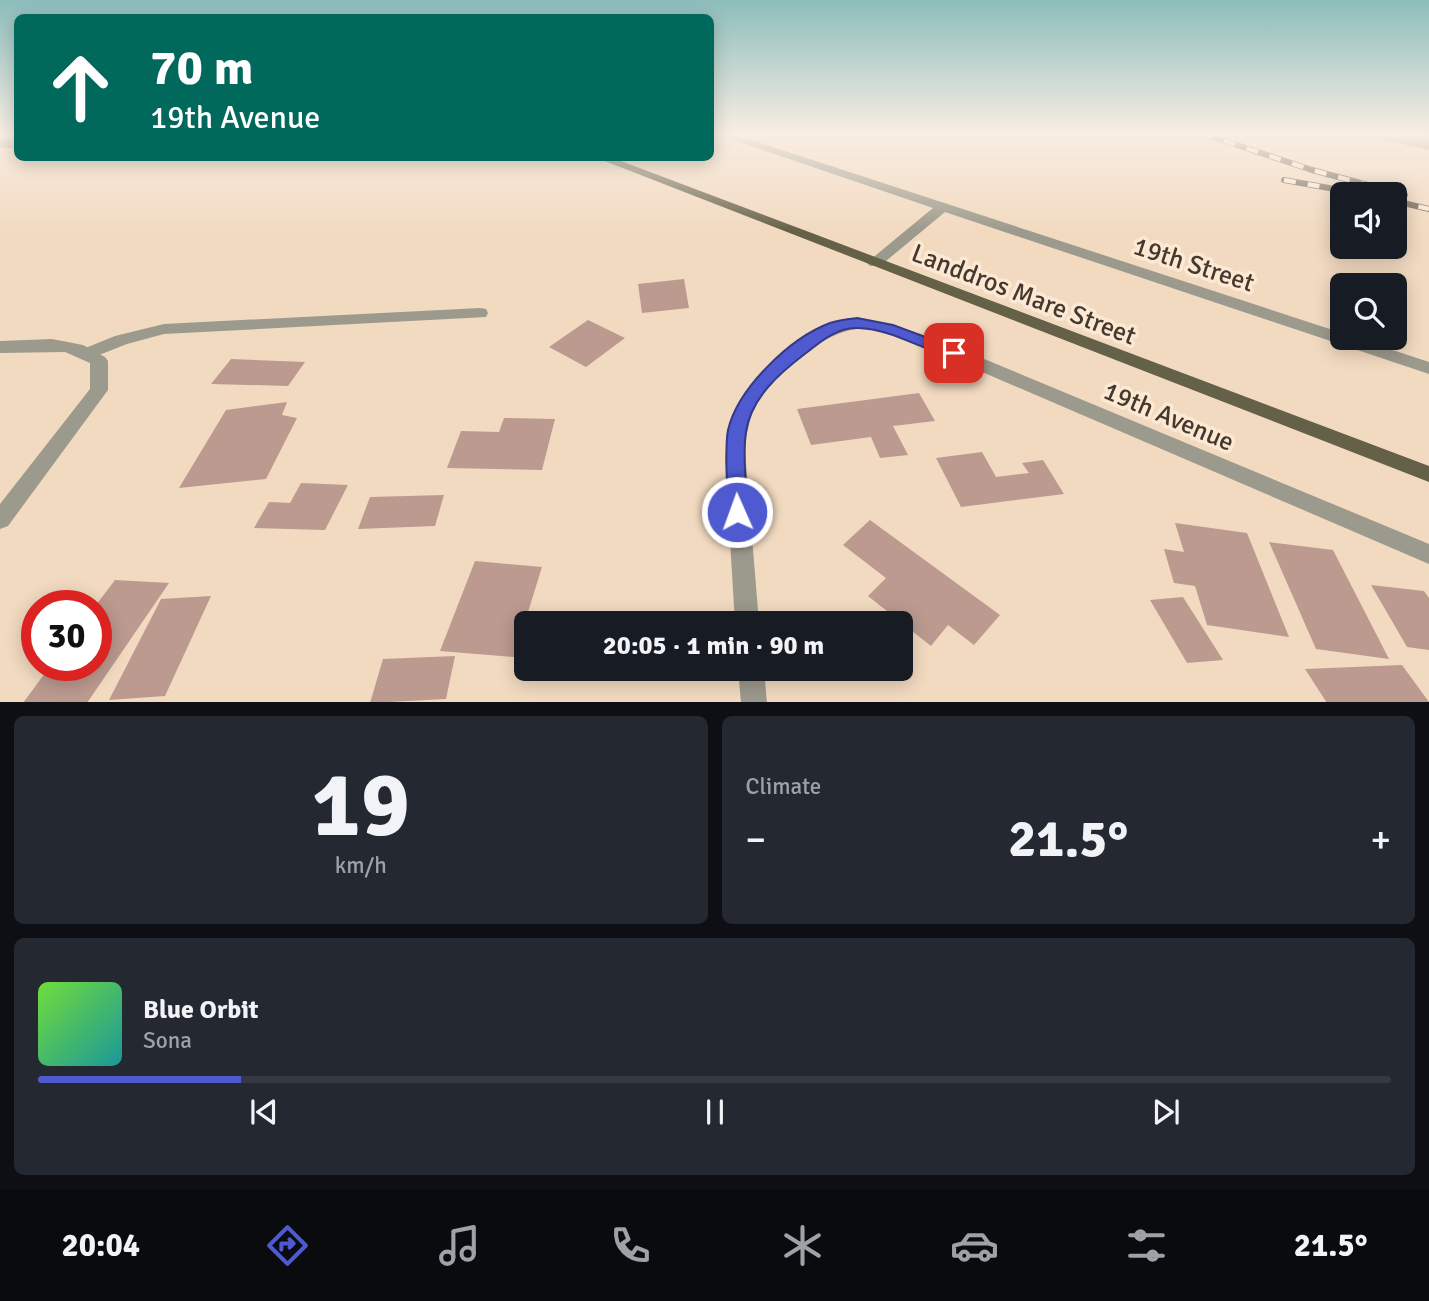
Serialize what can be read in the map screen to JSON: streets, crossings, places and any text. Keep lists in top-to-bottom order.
{
  "streets": {
    "main road": ["Landdros Mare Street"],
    "street": ["19th Street", "19th Avenue"]
  },
  "page": {
    "turn": ["70 m", "19th Avenue"],
    "limit": "30",
    "trip": "20:05 · 1 min · 90 m",
    "tile": [
      ["19", "km/h"],
      "Climate"
    ],
    "heat": ["−", "21.5°", "+"],
    "song": ["Blue Orbit", "Sona"],
    "tabs": ["20:04", "21.5°"]
  }
}
